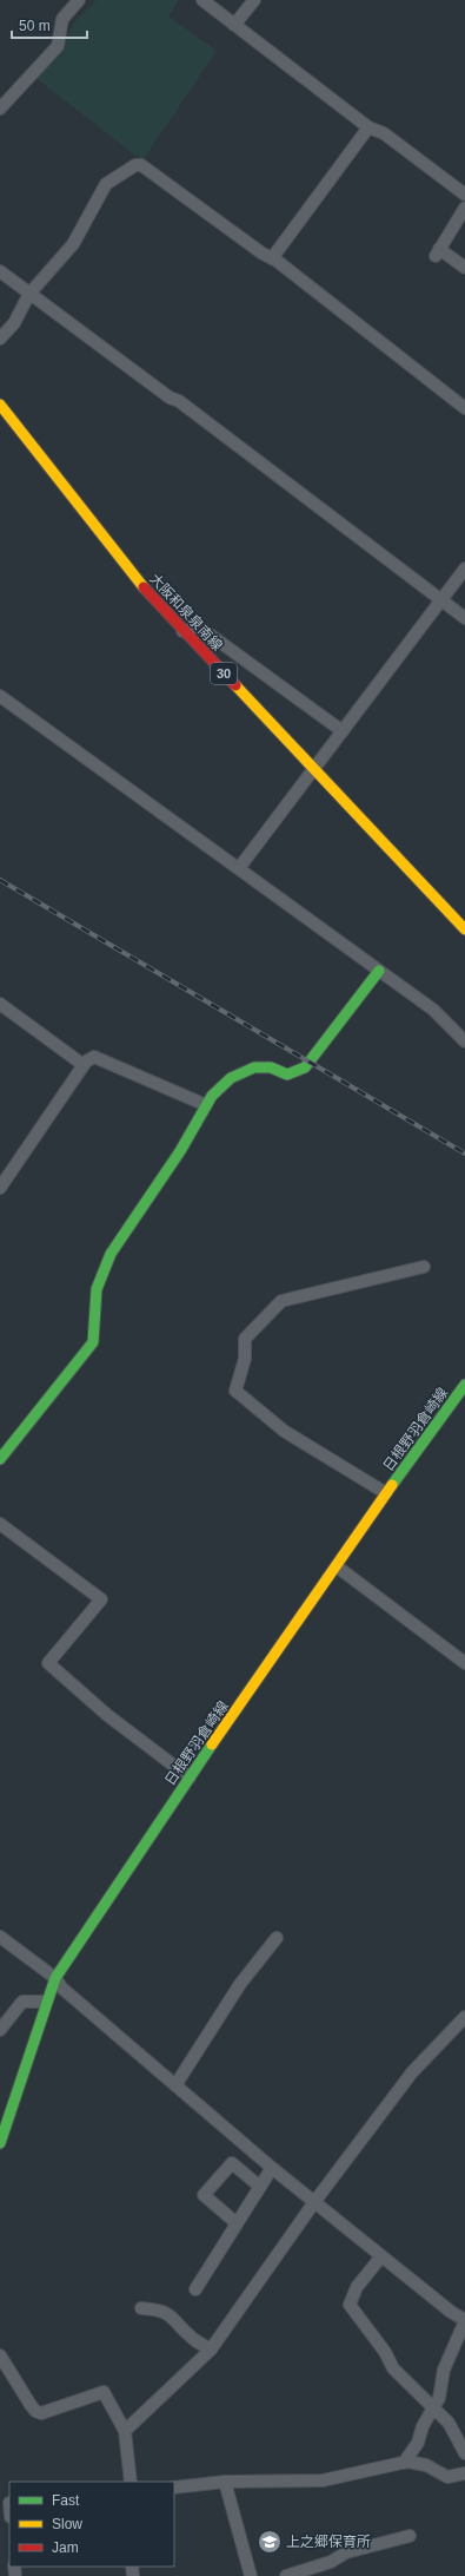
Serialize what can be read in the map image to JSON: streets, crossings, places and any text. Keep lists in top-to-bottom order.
{
  "streets": {
    "main road": ["大阪和泉泉南線", "30", "日根野羽倉崎線"]
  },
  "places": {
    "school or university": ["上之郷保育所"]
  },
  "legend": ["Fast", "Slow", "Jam"],
  "scale_bar": "50 m"
}
